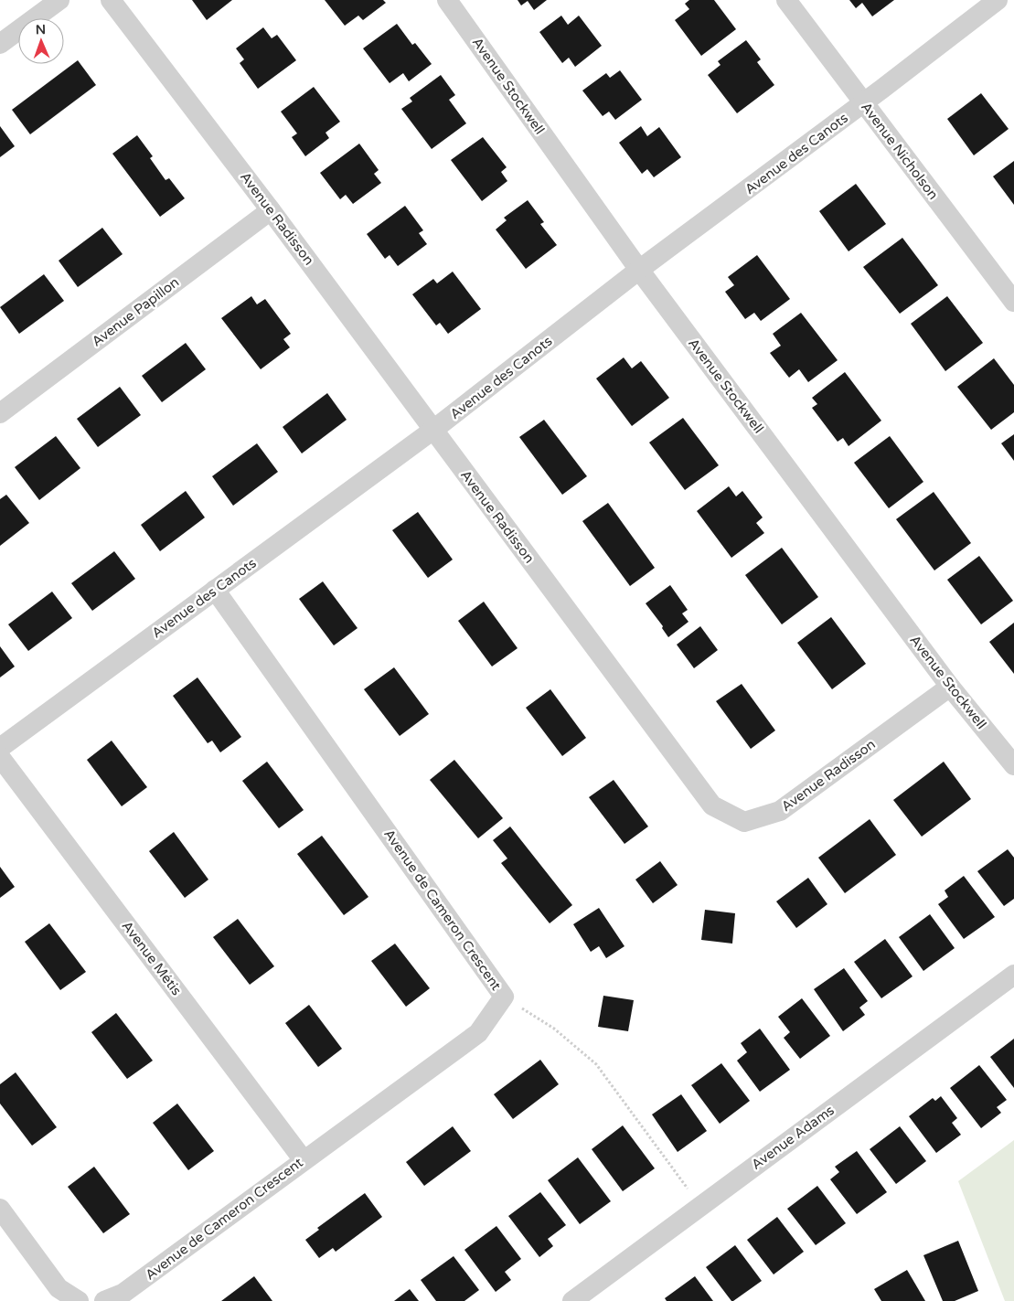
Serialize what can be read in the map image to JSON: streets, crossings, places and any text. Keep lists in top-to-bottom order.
{
  "streets": {
    "street": [
      "Avenue Stockwell",
      "Avenue Nicholson",
      "Avenue des Canots",
      "Avenue Radisson",
      "Avenue Papillon",
      "Avenue de Cameron Crescent",
      "Avenue Métis",
      "Avenue Adams"
    ]
  },
  "crossings": [
    ["Avenue Stockwell", "Avenue des Canots"],
    ["Avenue Stockwell", "Avenue Radisson"],
    ["Avenue Nicholson", "Avenue des Canots"],
    ["Avenue des Canots", "Avenue Radisson"],
    ["Avenue des Canots", "Avenue de Cameron Crescent"],
    ["Avenue Radisson", "Avenue Papillon"],
    ["Avenue de Cameron Crescent", "Avenue Métis"]
  ],
  "north": "top"
}
